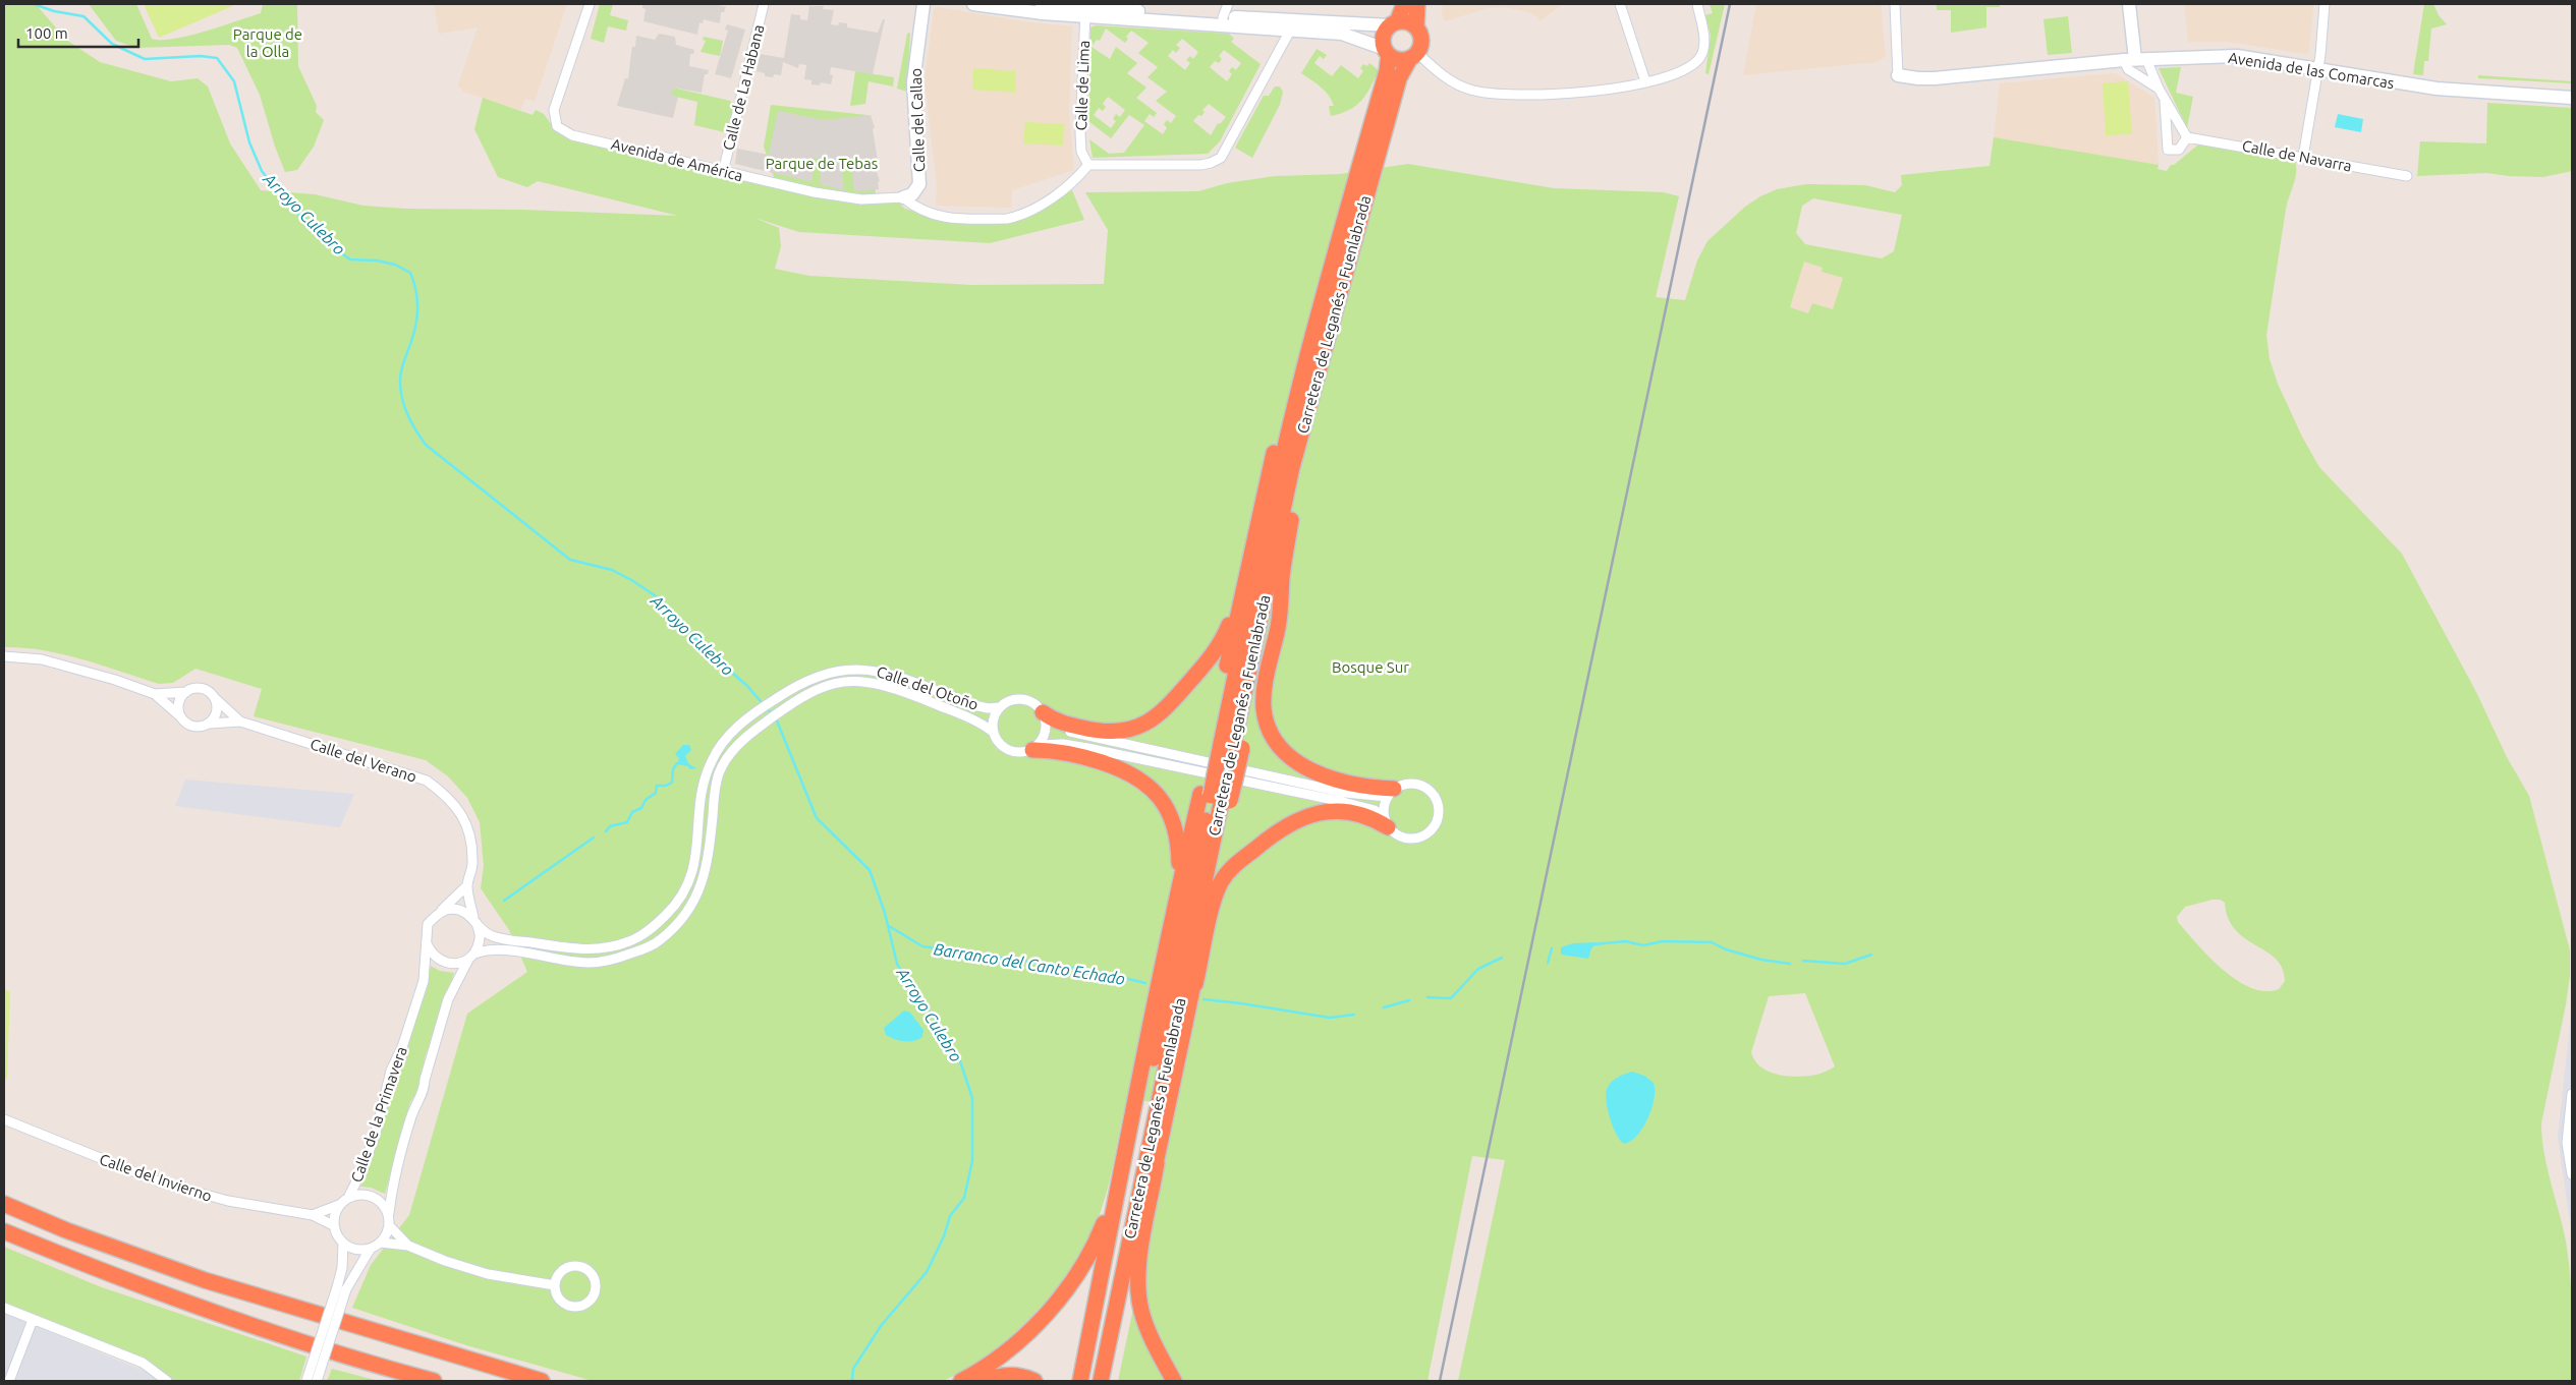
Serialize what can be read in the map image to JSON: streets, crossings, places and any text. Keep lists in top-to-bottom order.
{
  "streets": {
    "highway": ["Carretera de Leganés a Fuenlabrada"],
    "street": [
      "Avenida de las Comarcas",
      "Calle de Lima",
      "Calle de La Habana",
      "Calle del Callao",
      "Calle de Navarra",
      "Avenida de América",
      "Calle del Otoño",
      "Calle del Verano",
      "Calle de la Primavera",
      "Calle del Invierno"
    ]
  },
  "crossings": [
    ["Calle de La Habana", "Avenida de América"],
    ["Calle del Callao", "Avenida de América"],
    ["Calle del Otoño", "Calle de la Primavera"]
  ],
  "water": ["Arroyo Culebro", "Barranco del Canto Echado"],
  "parks": ["Parque de la Olla", "Parque de Tebas", "Bosque Sur"],
  "scale_bar": "100 m"
}
